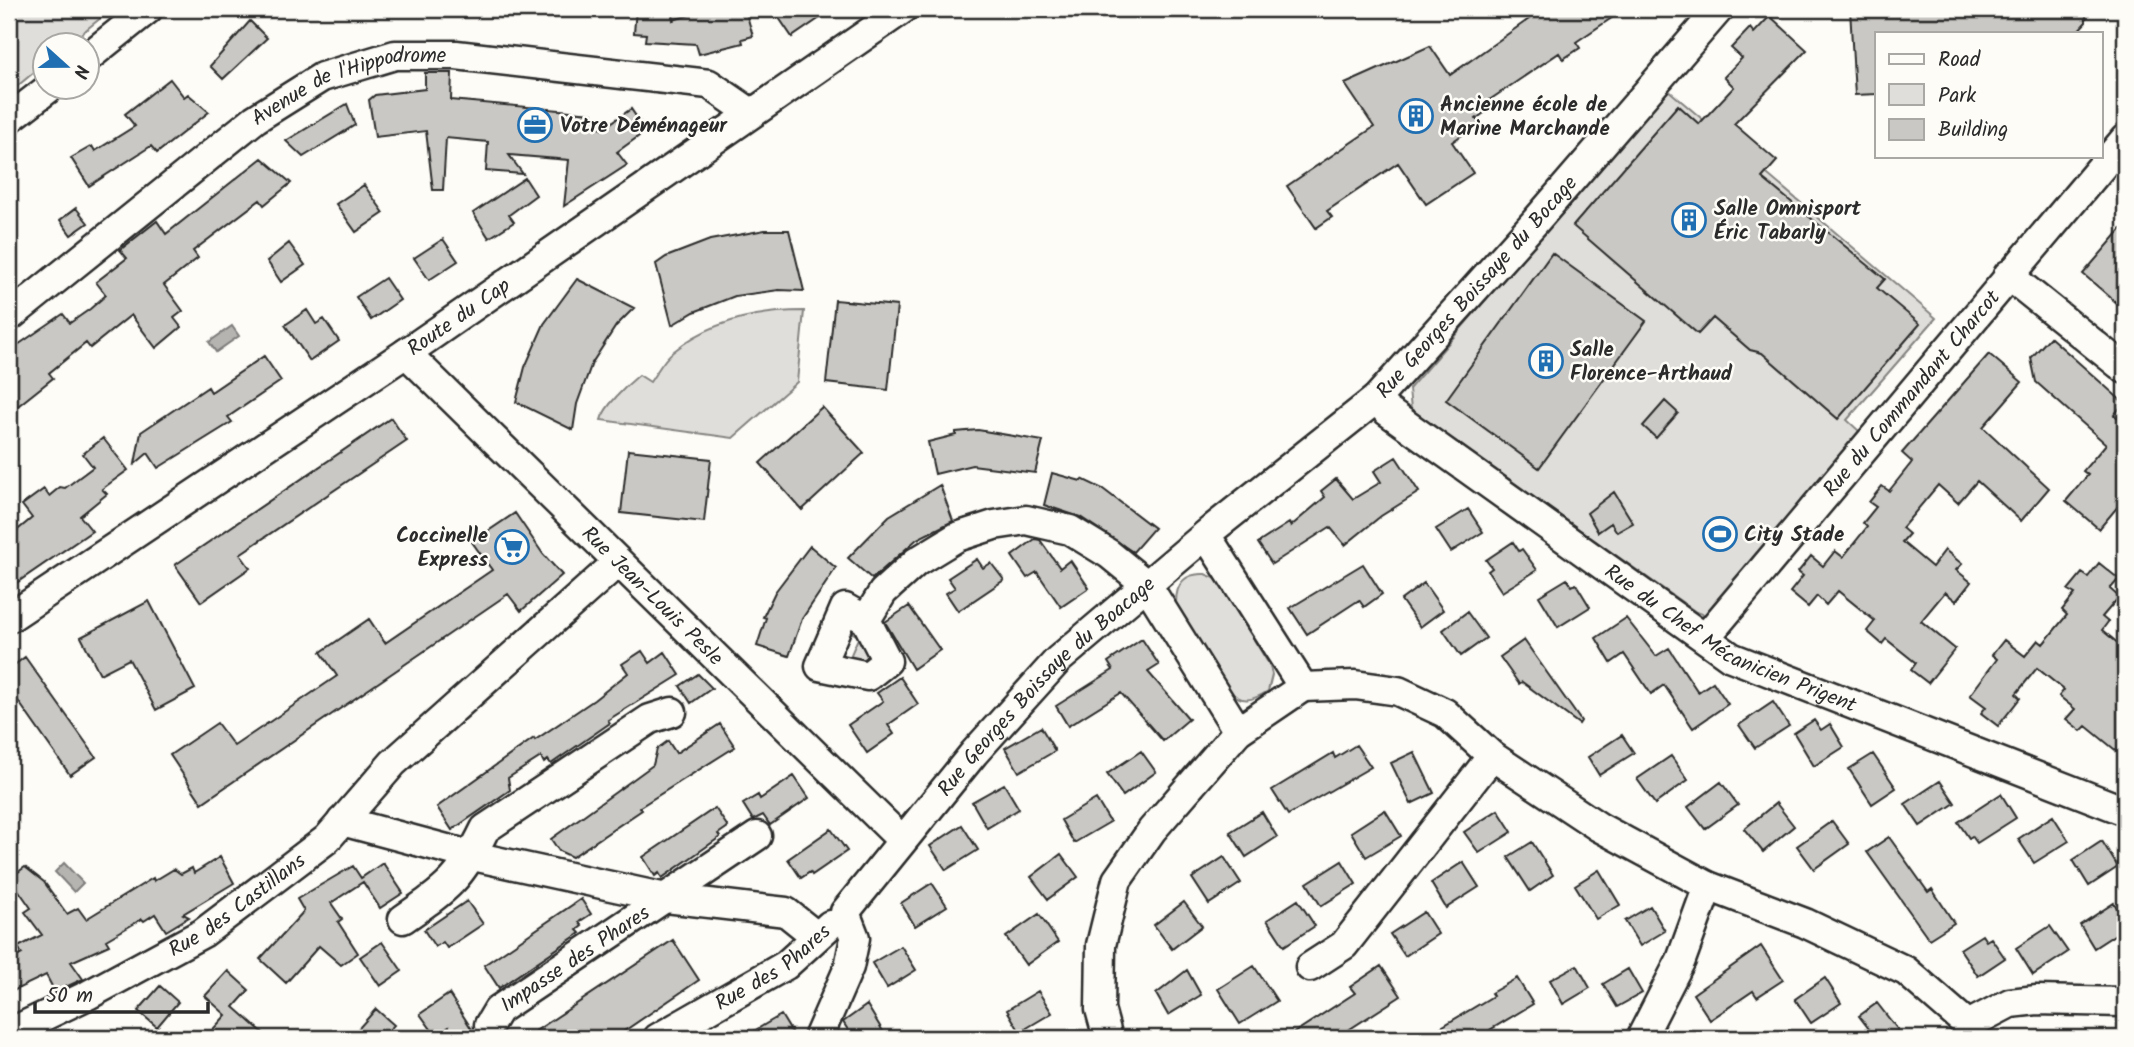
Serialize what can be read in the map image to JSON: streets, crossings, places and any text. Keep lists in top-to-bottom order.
{
  "streets": {
    "street": [
      "Avenue de l'Hippodrome",
      "Rue Georges Boissaye du Bocage",
      "Route du Cap",
      "Rue du Commandant Charcot",
      "Rue Jean-Louis Pesle",
      "Rue du Chef Mécanicien Prigent",
      "Rue Georges Boissaye du Boacage",
      "Rue des Castillans",
      "Impasse des Phares",
      "Rue des Phares"
    ]
  },
  "crossings": [
    ["Avenue de l'Hippodrome", "Route du Cap"],
    ["Rue Georges Boissaye du Bocage", "Rue du Chef Mécanicien Prigent"],
    ["Rue Georges Boissaye du Bocage", "Rue Georges Boissaye du Boacage"],
    ["Route du Cap", "Rue Jean-Louis Pesle"],
    ["Rue du Commandant Charcot", "Rue du Chef Mécanicien Prigent"],
    ["Rue Jean-Louis Pesle", "Rue Georges Boissaye du Boacage"],
    ["Rue Jean-Louis Pesle", "Rue des Castillans"],
    ["Rue Georges Boissaye du Boacage", "Rue des Phares"]
  ],
  "places": {
    "building": ["Ancienne école de Marine Marchande", "Salle Omnisport Éric Tabarly", "Salle Florence-Arthaud"],
    "office": ["Votre Déménageur"],
    "sports": ["City Stade"],
    "supermarket": ["Coccinelle Express"]
  },
  "legend": ["Road", "Park", "Building"],
  "scale_bar": "50 m",
  "north": "right"
}
